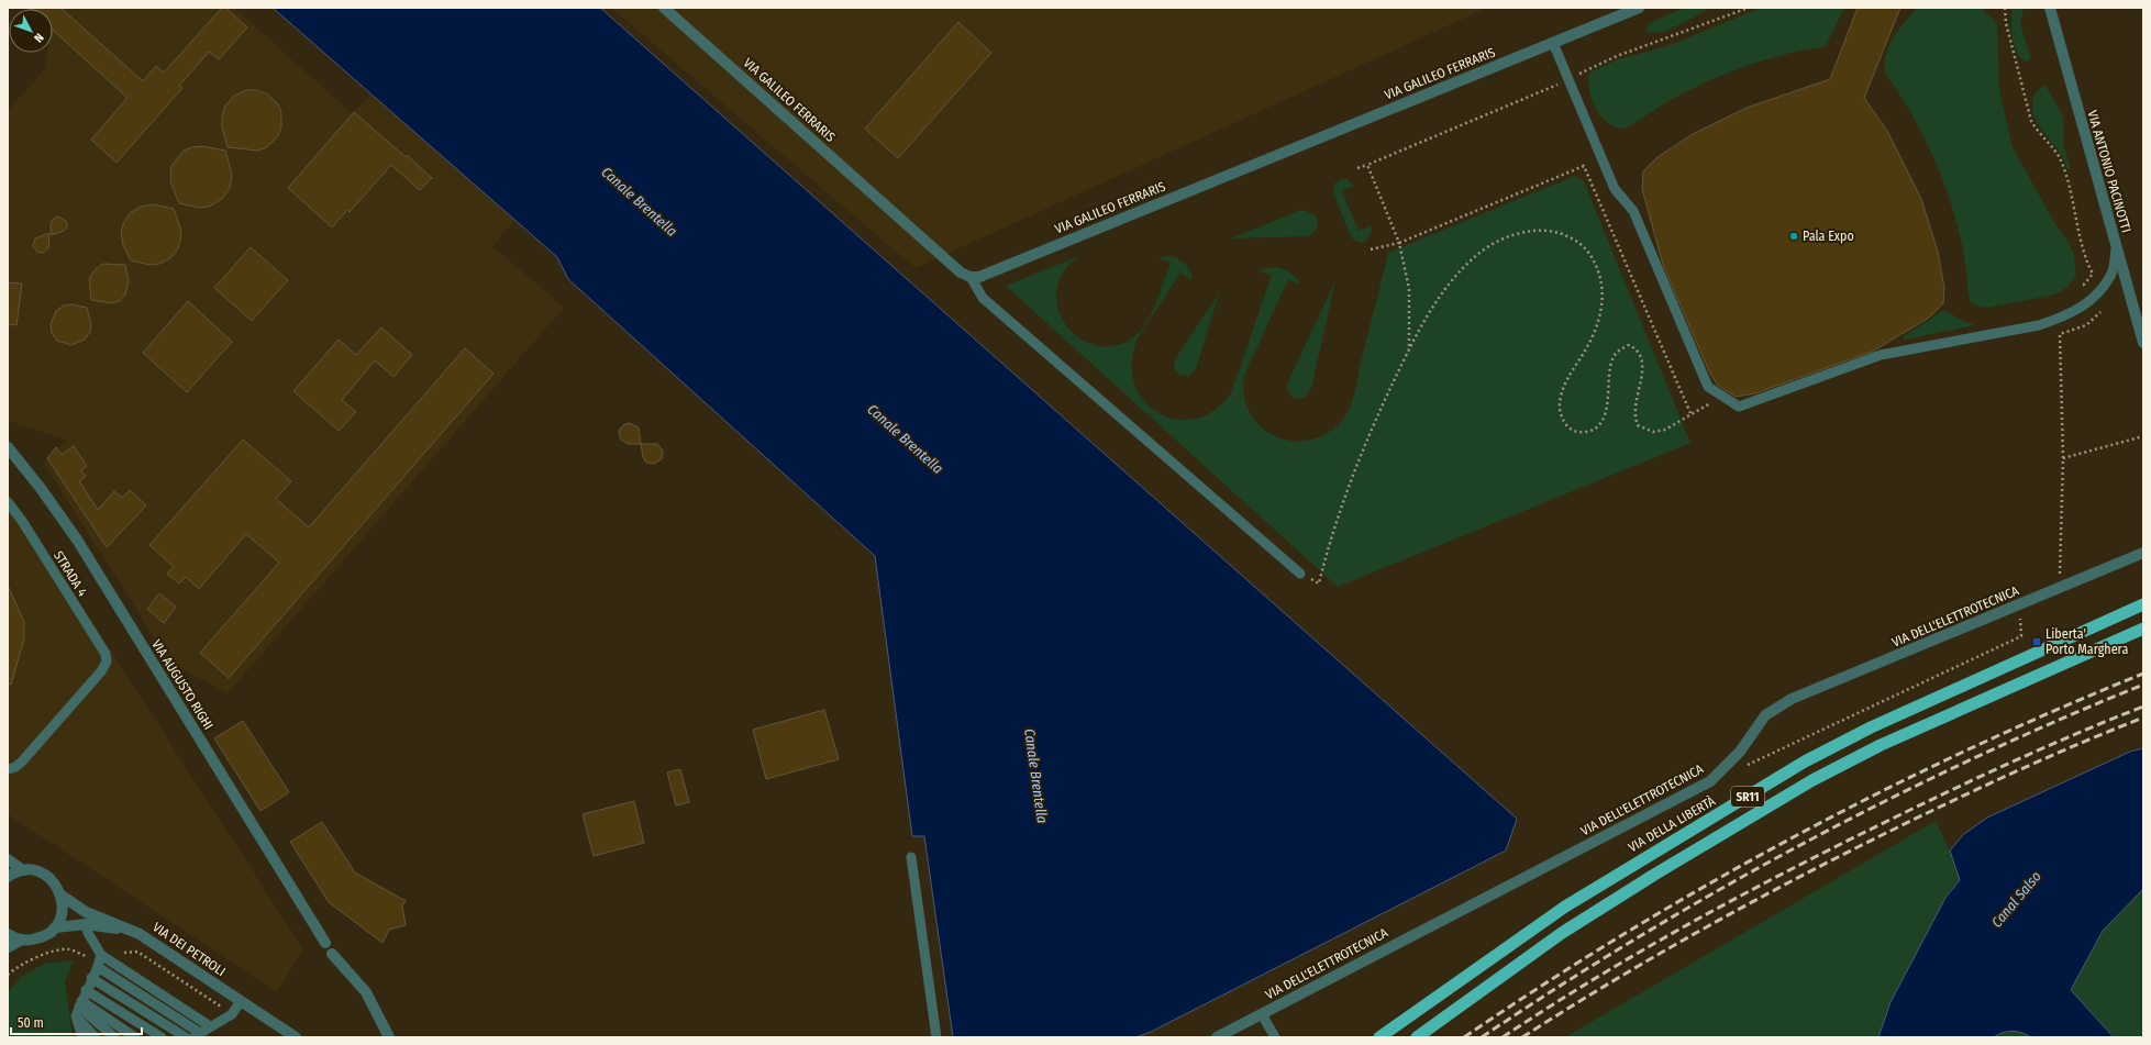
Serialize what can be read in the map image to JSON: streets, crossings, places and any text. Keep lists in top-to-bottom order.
{
  "streets": {
    "highway": ["SR11", "VIA DELLA LIBERTÀ"],
    "street": [
      "VIA GALILEO FERRARIS",
      "VIA ANTONIO PACINOTTI",
      "VIA DELL'ELETTROTECNICA",
      "VIA AUGUSTO RIGHI",
      "VIA DEI PETROLI"
    ],
    "lane": ["STRADA 4"]
  },
  "water": ["Canale Brentella", "Canal Salso"],
  "places": {
    "other": ["Pala Expo"],
    "transit": ["Liberta' Porto Marghera"]
  },
  "scale_bar": "50 m",
  "north": "bottom right"
}
